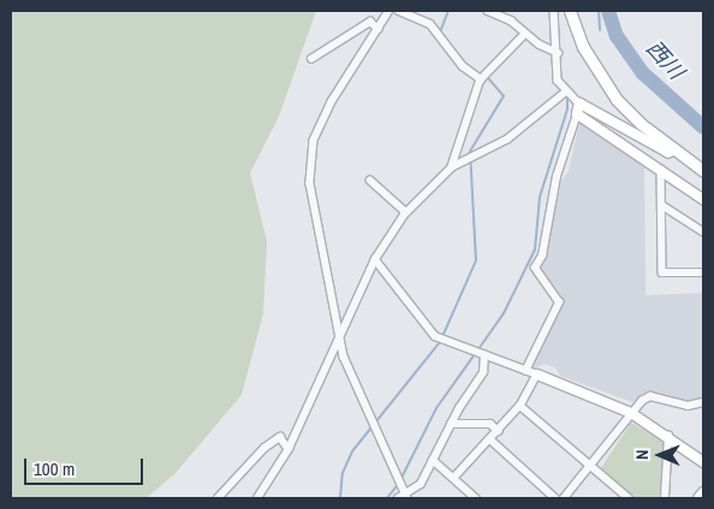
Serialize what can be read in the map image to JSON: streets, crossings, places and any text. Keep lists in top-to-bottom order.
{
  "water": ["西川"],
  "scale_bar": "100 m",
  "north": "left"
}
